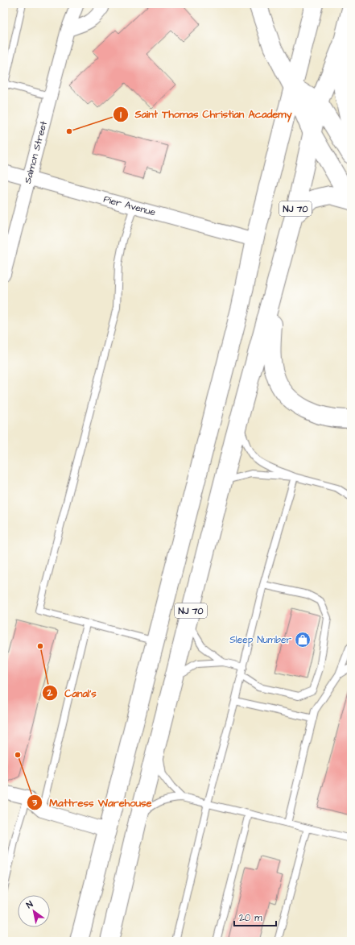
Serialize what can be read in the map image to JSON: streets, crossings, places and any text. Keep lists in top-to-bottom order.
{
  "streets": {
    "main road": ["NJ 70"],
    "street": ["Salmon Street", "Pier Avenue"]
  },
  "crossings": [
    ["Salmon Street", "Pier Avenue"],
    ["Pier Avenue", "NJ 70"]
  ],
  "places": {
    "other": ["Saint Thomas Christian Academy", "Canal's", "Mattress Warehouse"],
    "shop": ["Sleep Number"]
  },
  "scale_bar": "20 m",
  "north": "top left"
}
